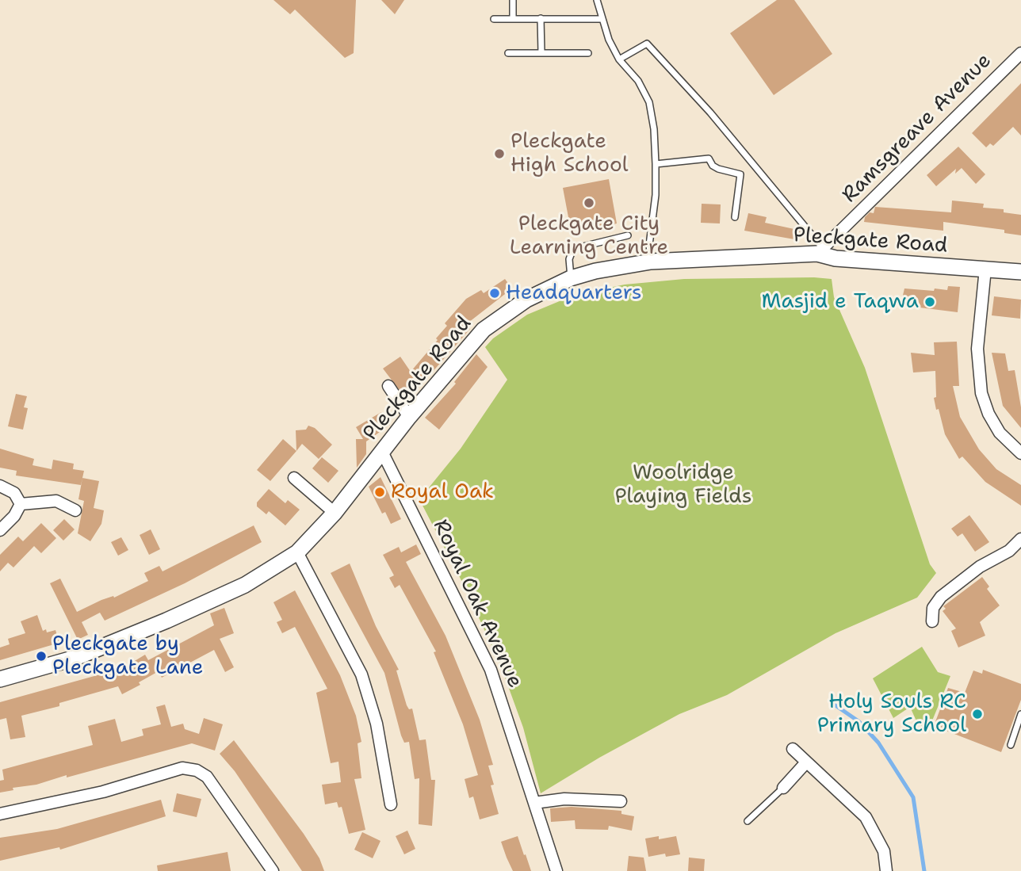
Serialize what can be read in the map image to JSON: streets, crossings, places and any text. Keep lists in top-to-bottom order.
{
  "streets": {
    "main road": ["Pleckgate Road"],
    "street": ["Ramsgreave Avenue", "Royal Oak Avenue"]
  },
  "crossings": [
    ["Ramsgreave Avenue", "Pleckgate Road"],
    ["Pleckgate Road", "Royal Oak Avenue"]
  ],
  "parks": ["Woolridge Playing Fields"],
  "places": [
    "Pleckgate High School",
    "Pleckgate City Learning Centre",
    "Headquarters",
    "Masjid e Taqwa",
    "Royal Oak",
    "Pleckgate by Pleckgate Lane",
    "Holy Souls RC Primary School"
  ]
}
